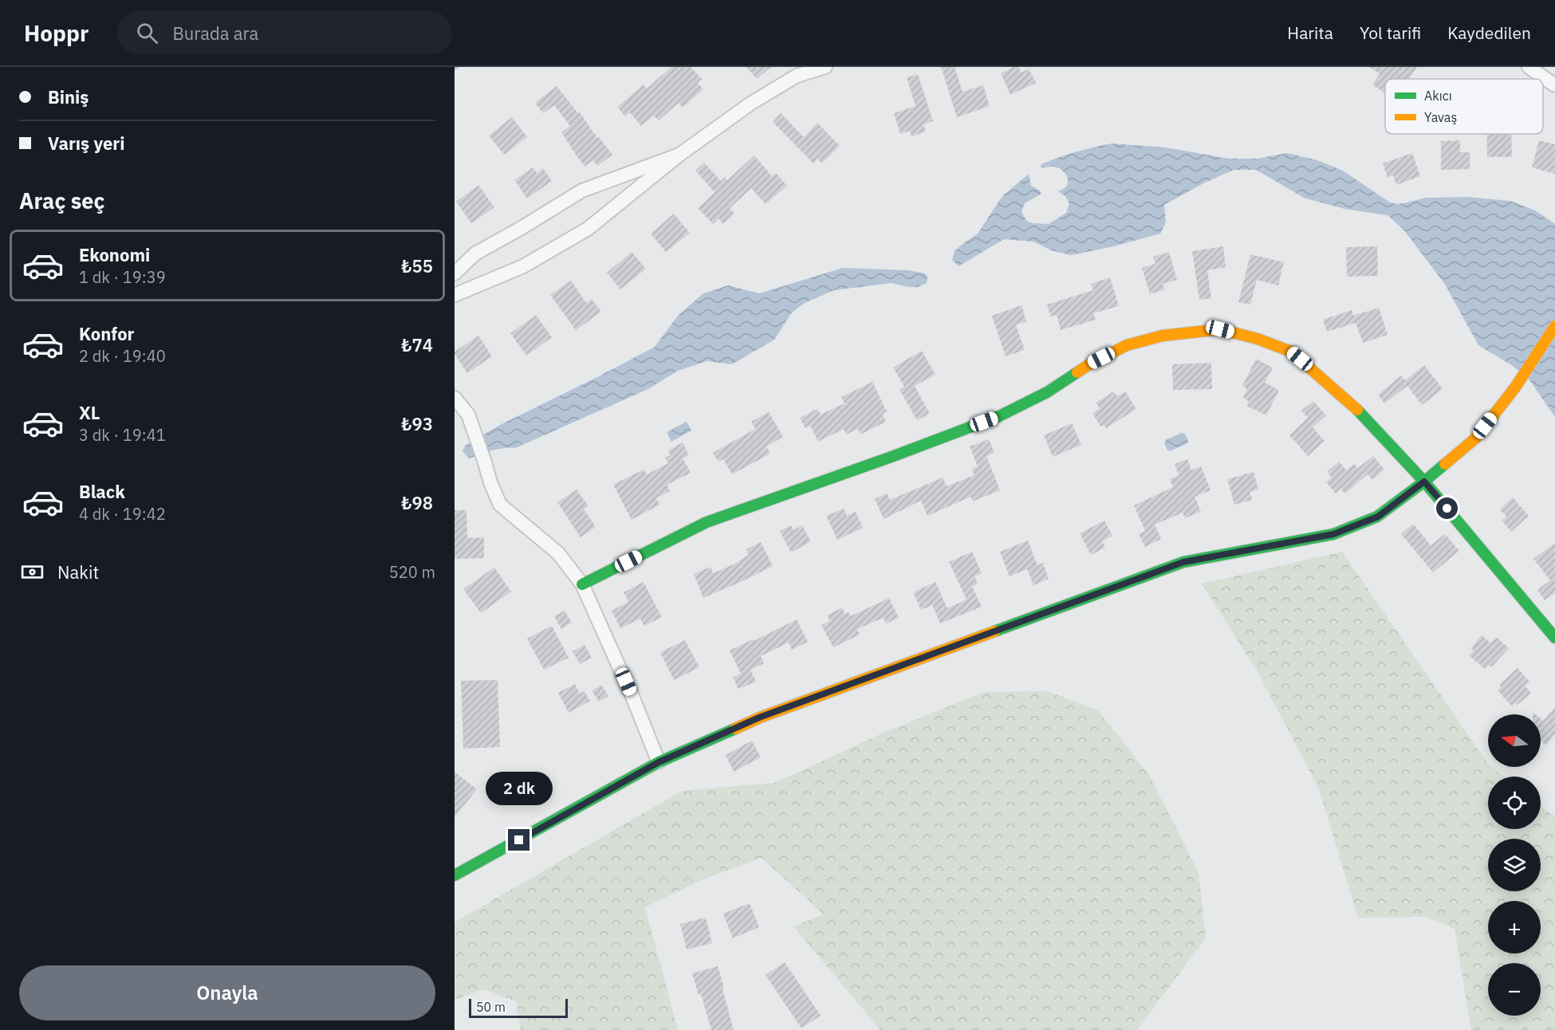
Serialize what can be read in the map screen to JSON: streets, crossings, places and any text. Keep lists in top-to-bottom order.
{
  "legend": ["Akıcı", "Yavaş"],
  "scale_bar": "50 m",
  "north": "left",
  "page": {
    "header": "Hoppr",
    "search": "Burada ara",
    "nav": ["Harita", "Yol tarifi", "Kaydedilen"],
    "banner": ["Biniş", "Varış yeri"],
    "heading": "Araç seç",
    "list": [
      {
        "name": "Ekonomi",
        "note": "1 dk · 19:39",
        "value": "₺55"
      },
      {
        "name": "Konfor",
        "note": "2 dk · 19:40",
        "value": "₺74"
      },
      {
        "name": "XL",
        "note": "3 dk · 19:41",
        "value": "₺93"
      },
      {
        "name": "Black",
        "note": "4 dk · 19:42",
        "value": "₺98"
      }
    ],
    "pay": ["Nakit", "520 m"],
    "map_buttons": ["+", "−"],
    "bubble": "2 dk",
    "buttons": "Onayla",
    "scale": "50 m"
  }
}
